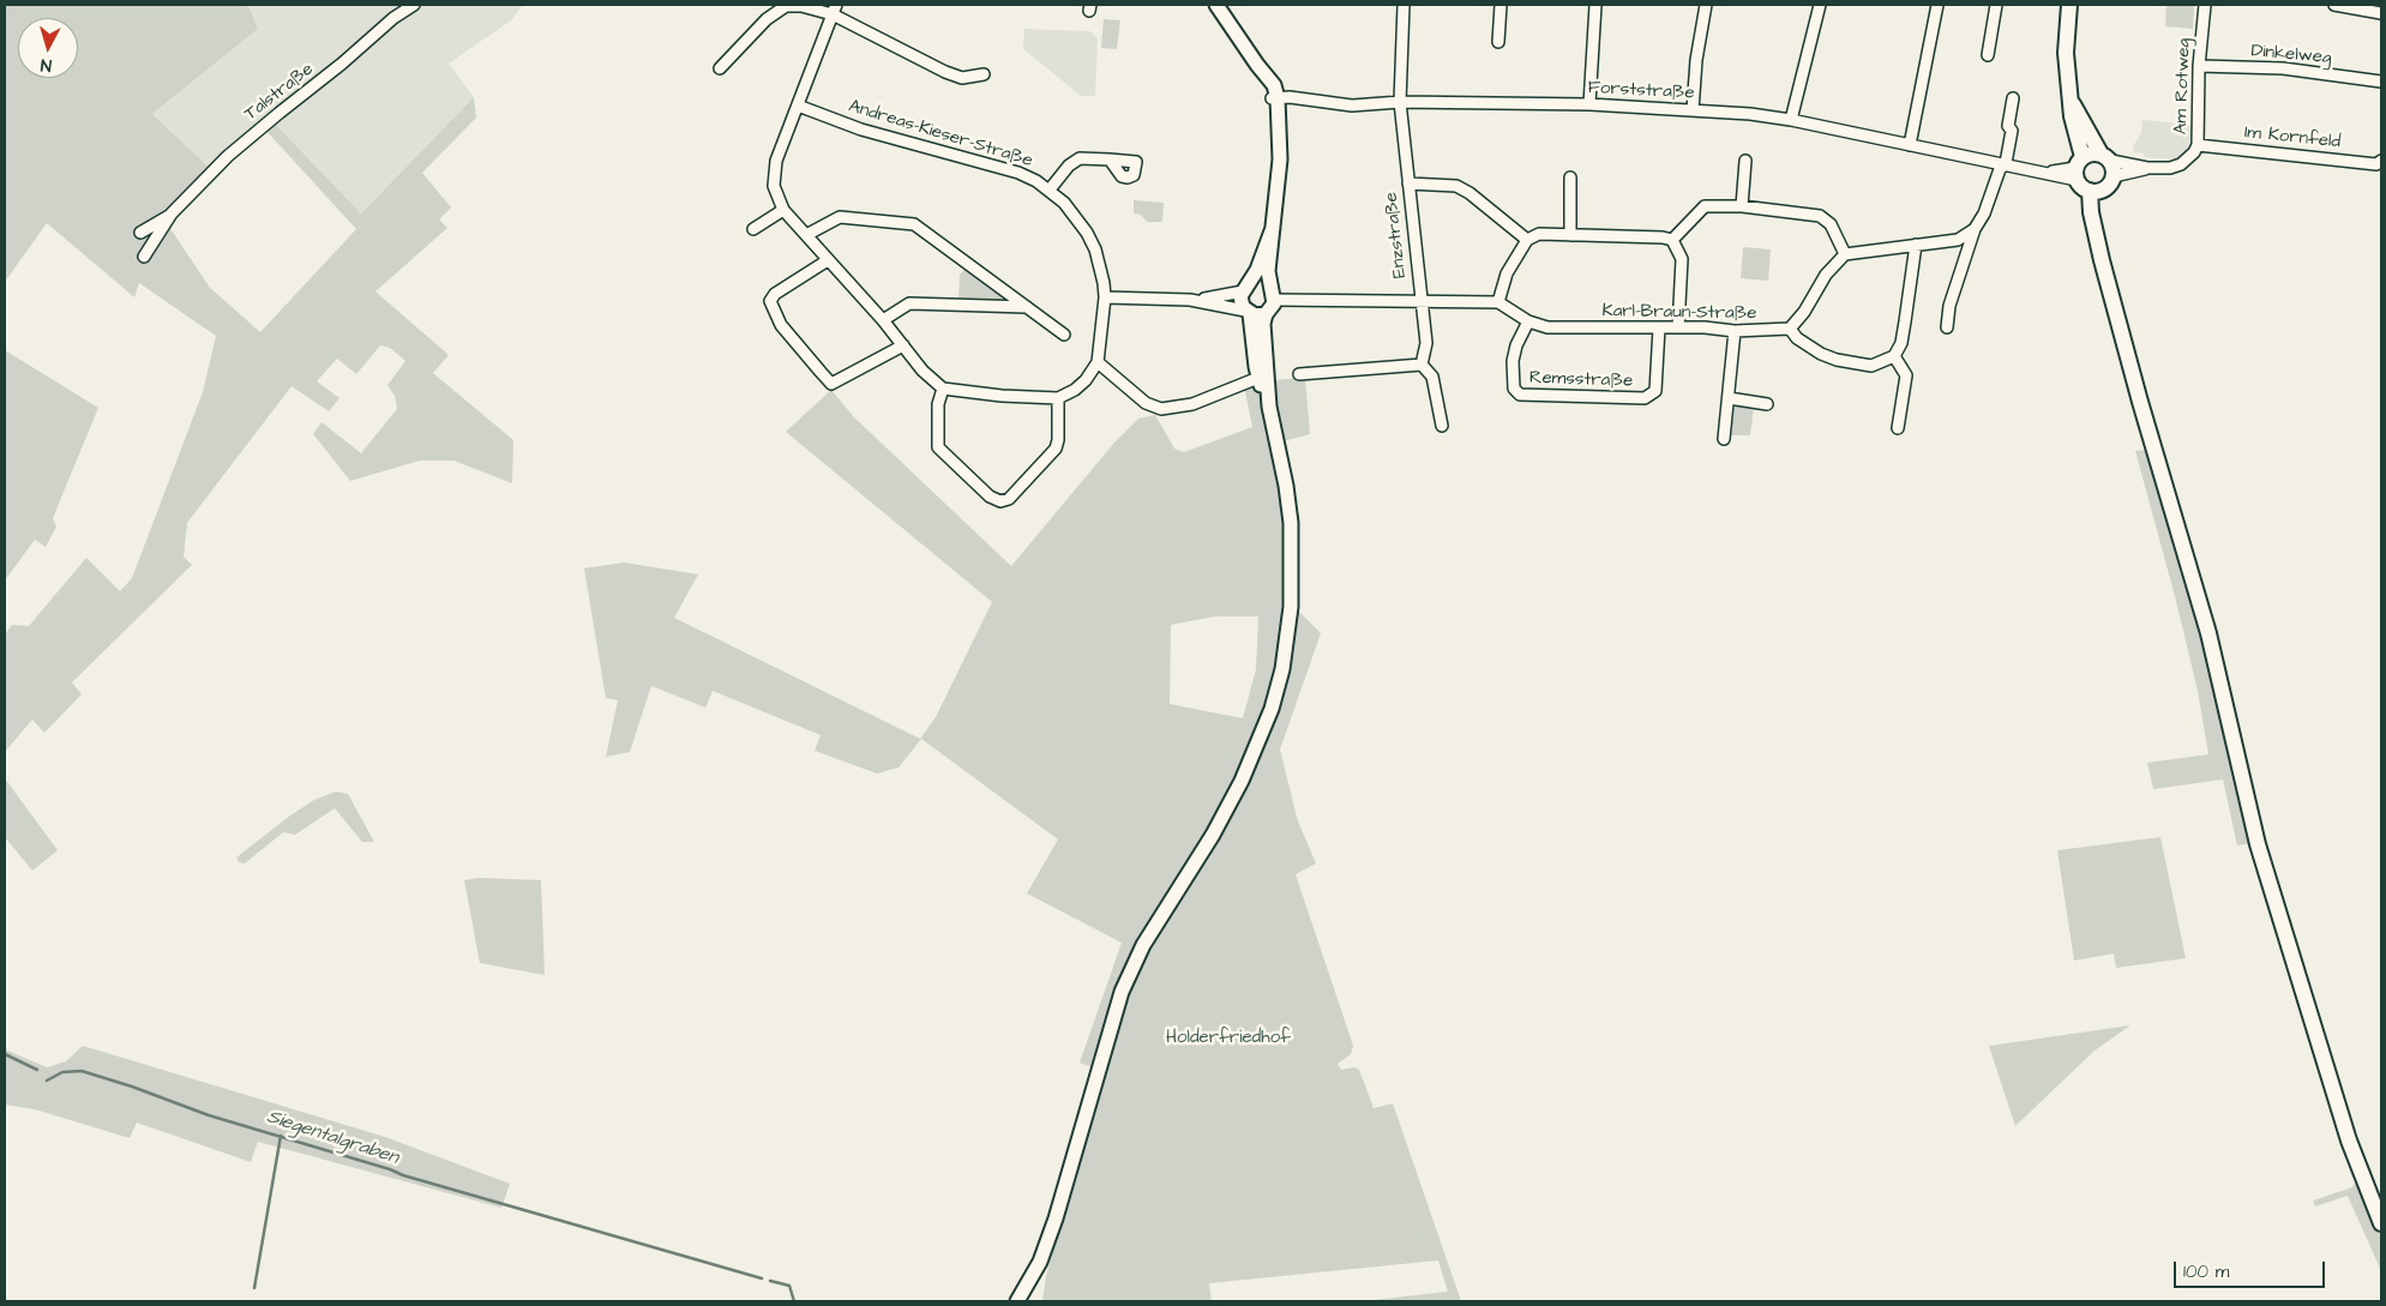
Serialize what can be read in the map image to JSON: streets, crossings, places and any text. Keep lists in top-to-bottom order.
{
  "streets": {
    "street": [
      "Dinkelweg",
      "Am Rotweg",
      "Forststraße",
      "Talstraße",
      "Andreas-Kieser-Straße",
      "Im Kornfeld",
      "Enzstraße",
      "Karl-Braun-Straße",
      "Remsstraße"
    ]
  },
  "crossings": [
    ["Dinkelweg", "Am Rotweg"],
    ["Am Rotweg", "Im Kornfeld"],
    ["Forststraße", "Enzstraße"],
    ["Karl-Braun-Straße", "Remsstraße"]
  ],
  "water": ["Siegentalgraben"],
  "parks": ["Holderfriedhof"],
  "scale_bar": "100 m",
  "north": "bottom"
}
